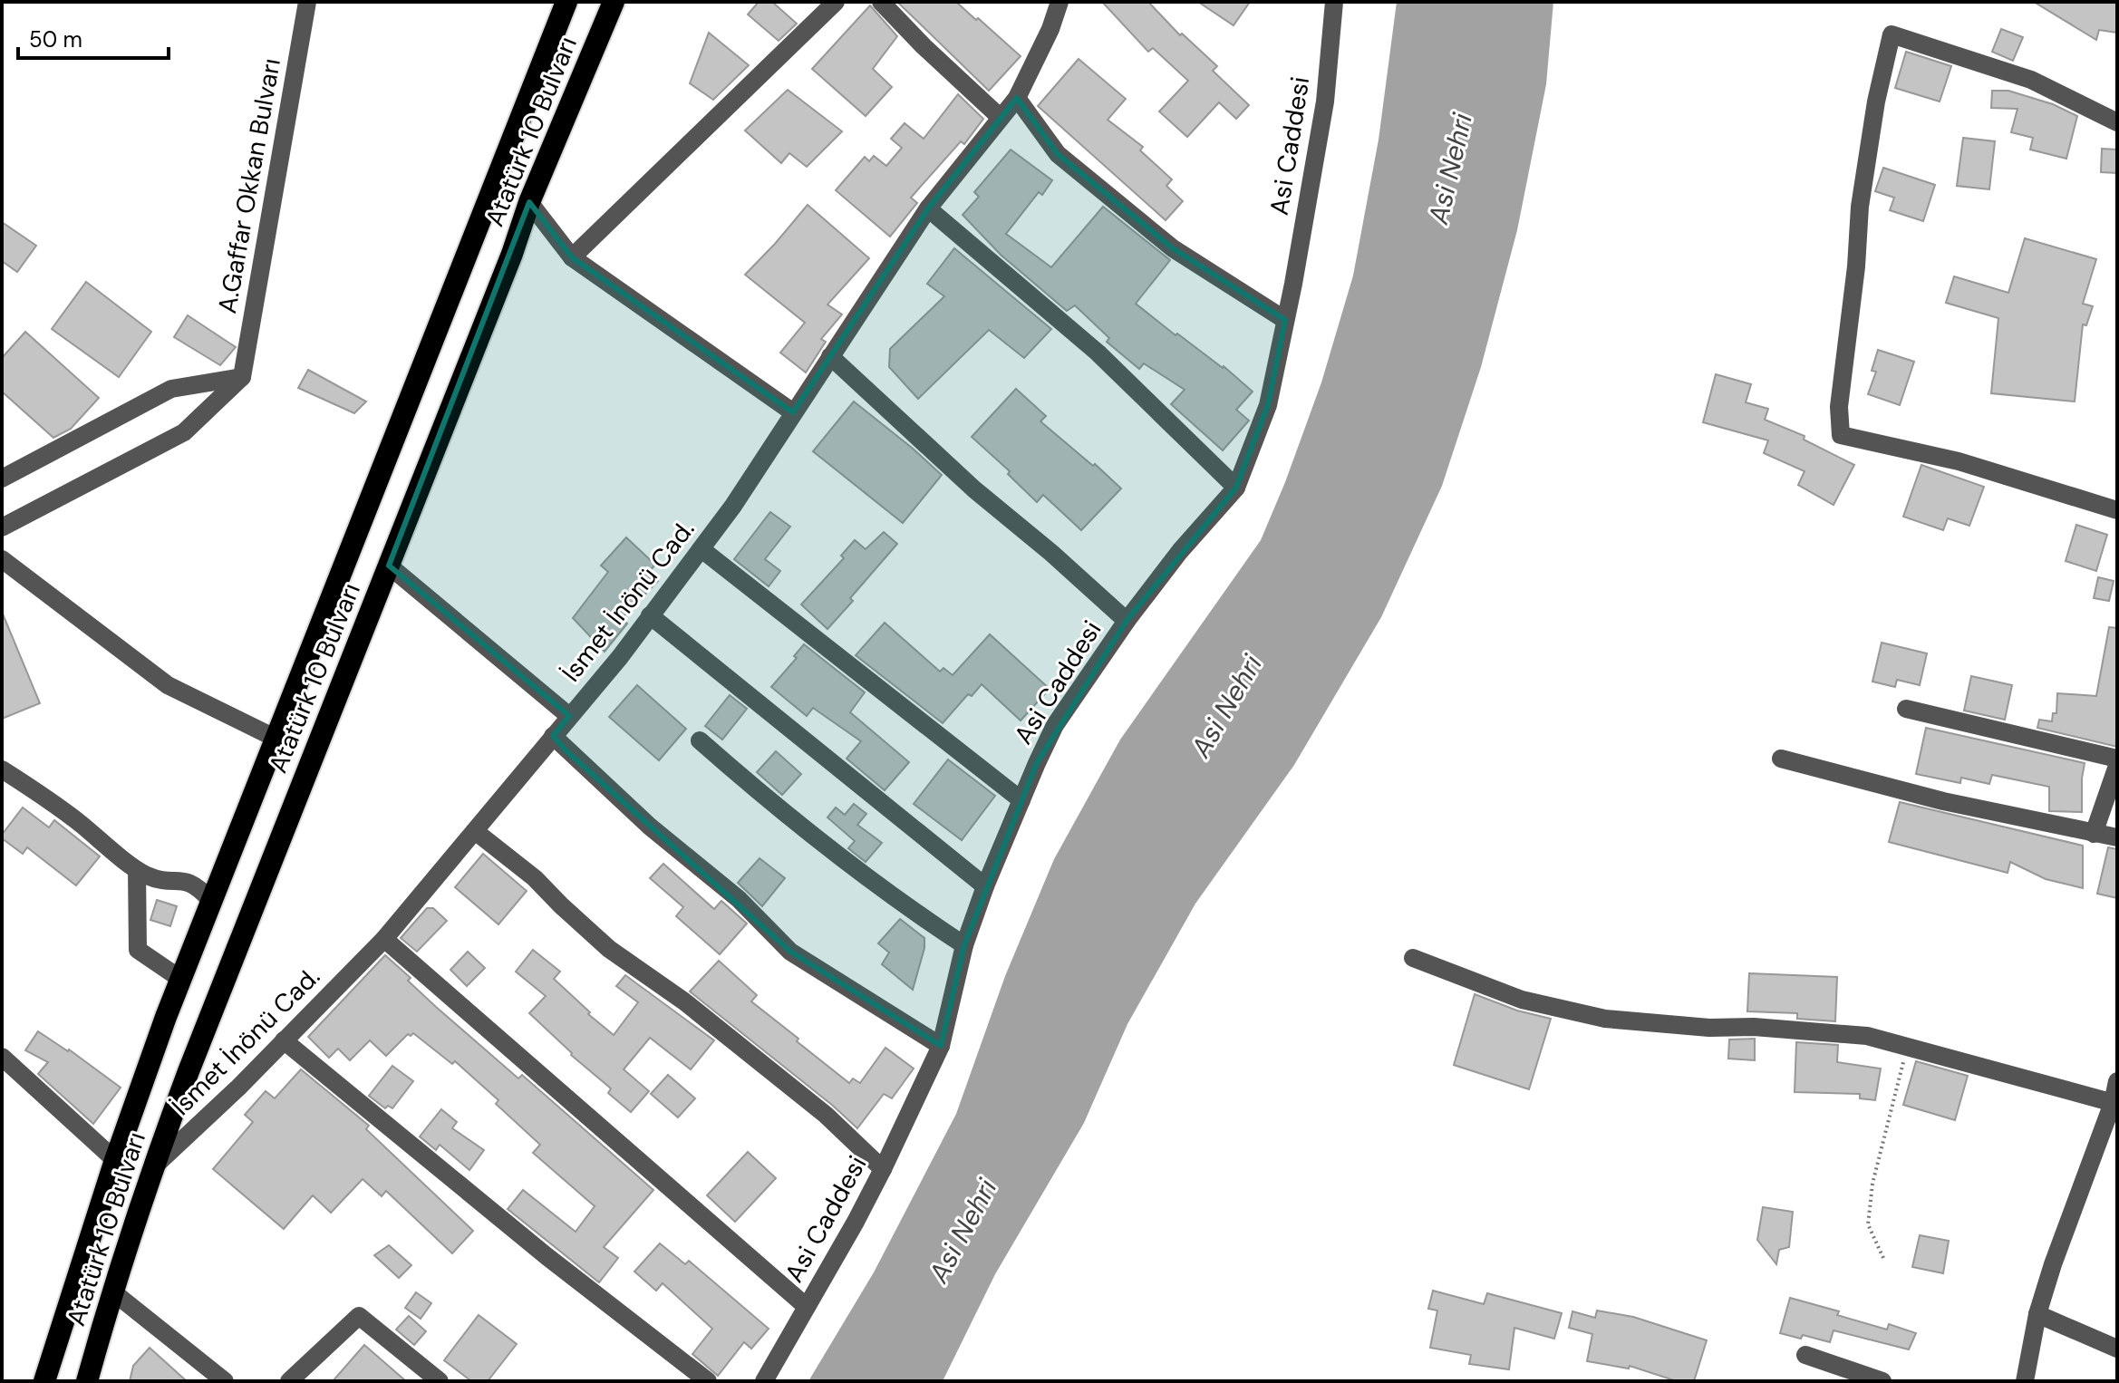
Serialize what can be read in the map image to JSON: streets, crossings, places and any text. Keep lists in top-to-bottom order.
{
  "streets": {
    "highway": ["Atatürk 10 Bulvarı"],
    "street": ["Asi Caddesi", "A.Gaffar Okkan Bulvarı", "İsmet İnönü Cad."]
  },
  "crossings": [
    ["Atatürk 10 Bulvarı", "İsmet İnönü Cad."]
  ],
  "water": ["Asi Nehri"],
  "scale_bar": "50 m"
}
